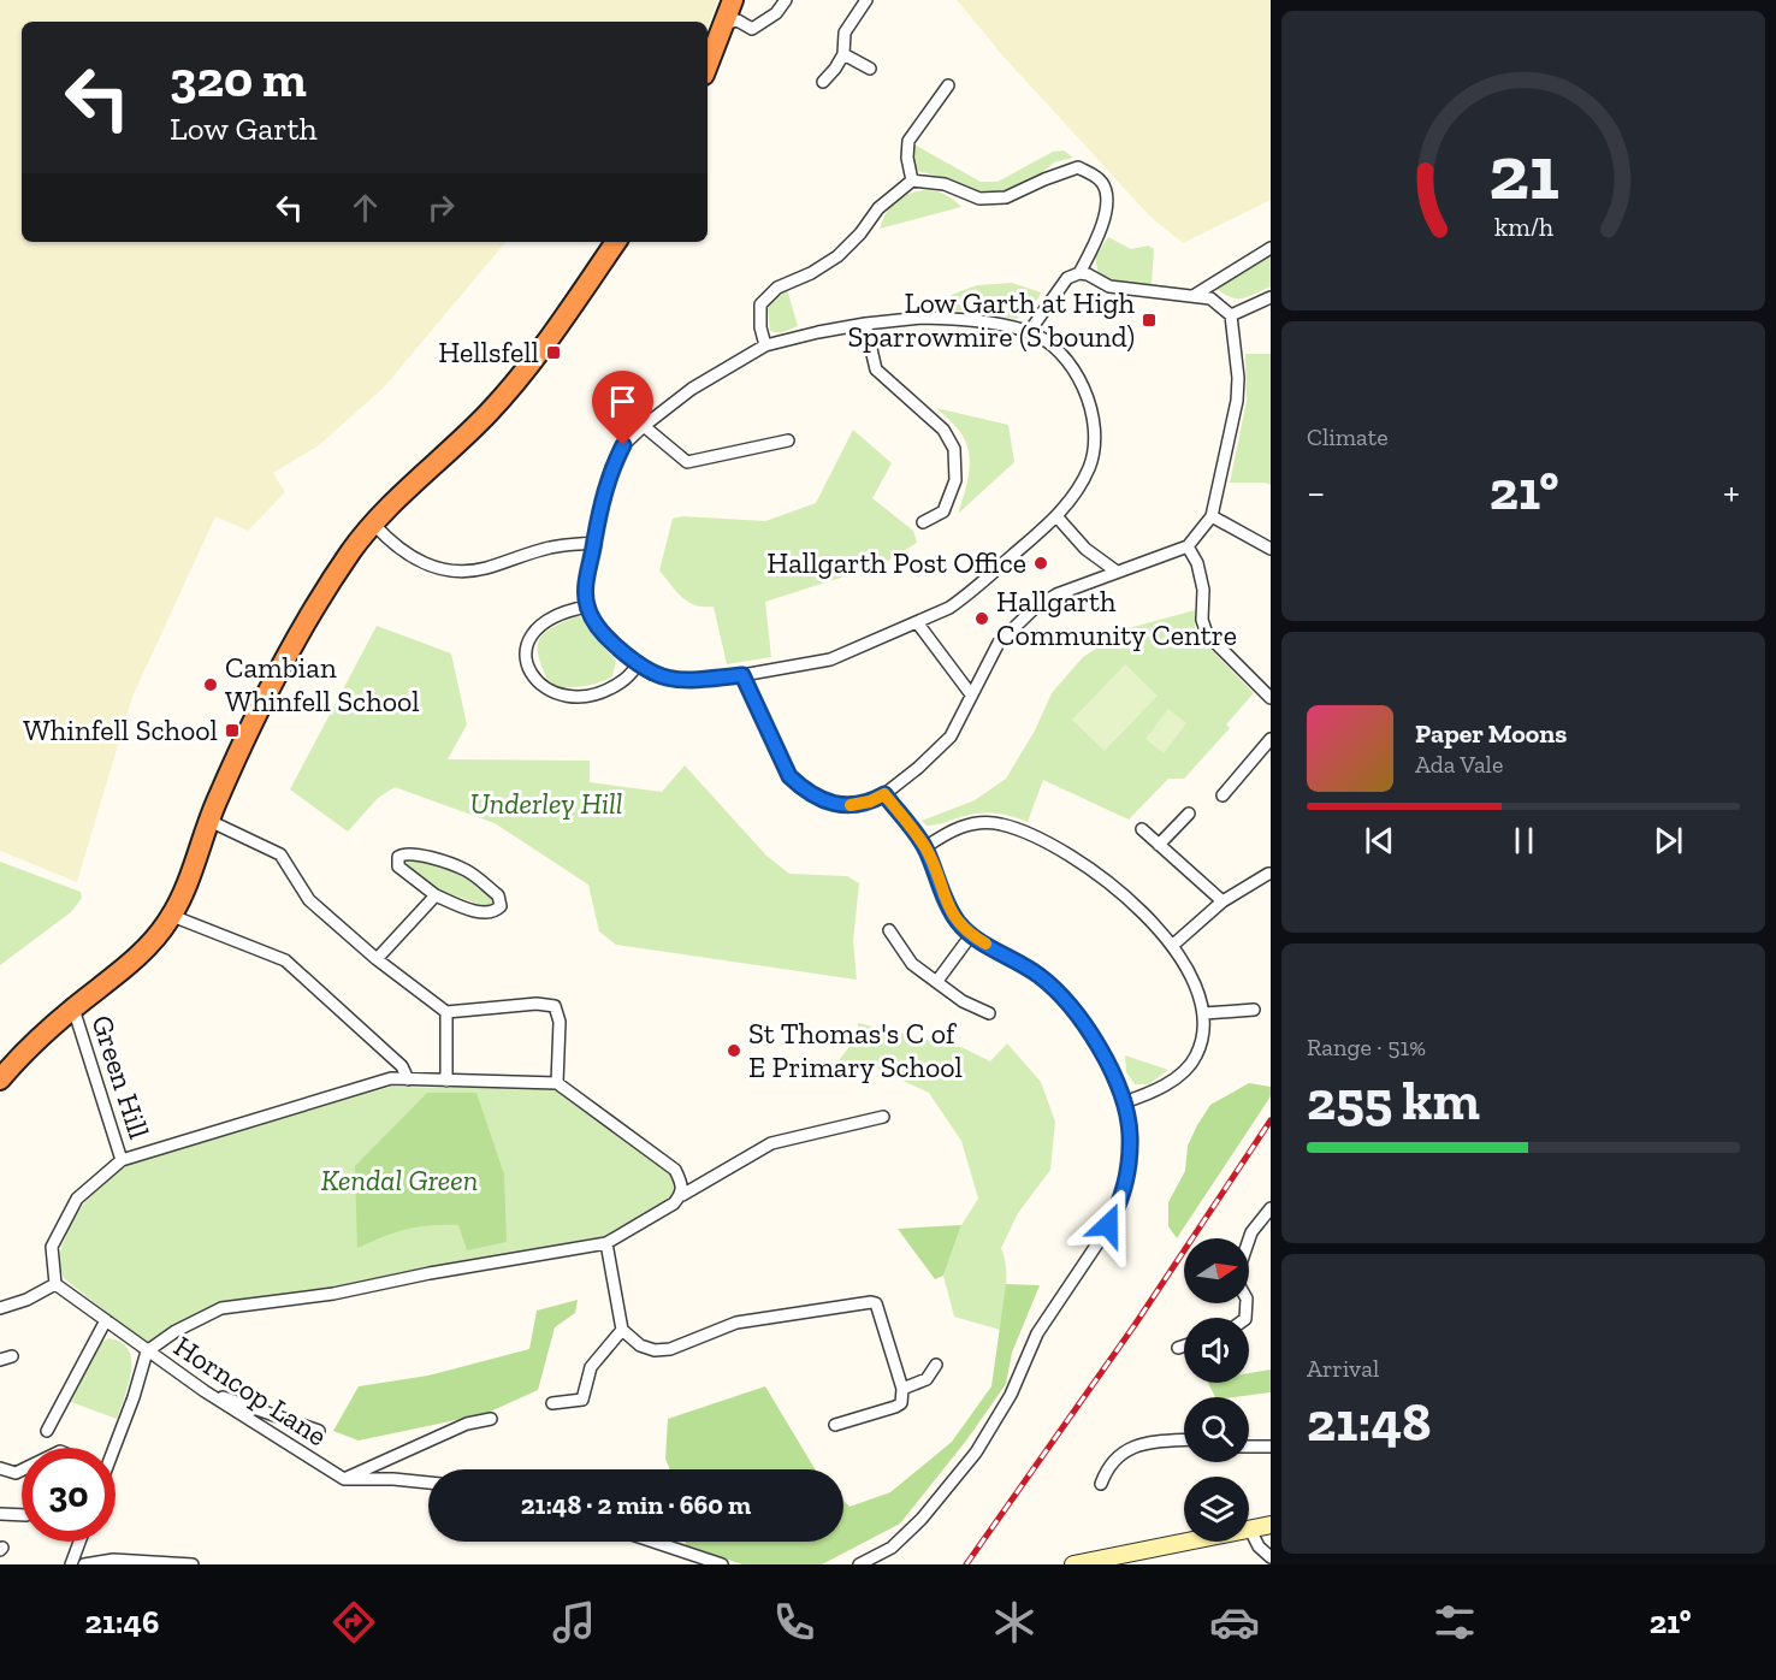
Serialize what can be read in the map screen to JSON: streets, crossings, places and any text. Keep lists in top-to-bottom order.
{
  "streets": {
    "street": ["Green Hill", "Horncop Lane"]
  },
  "parks": ["Underley Hill", "Kendal Green"],
  "places": {
    "transit": ["Low Garth at High Sparrowmire (S bound)", "Hellsfell", "Whinfell School"],
    "other": [
      "Hallgarth Post Office",
      "Hallgarth Community Centre",
      "Cambian Whinfell School",
      "St Thomas's C of E Primary School"
    ]
  },
  "north": "right",
  "page": {
    "turn": ["320 m", "Low Garth"],
    "tile": [
      "Climate",
      ["Range · 51%", "255 km"],
      ["Arrival", "21:48"]
    ],
    "heat": ["−", "21°", "+"],
    "song": ["Paper Moons", "Ada Vale"],
    "limit": "30",
    "trip": "21:48 · 2 min · 660 m",
    "tabs": ["21:46", "21°"],
    "gauge": ["21", "km/h"]
  }
}
